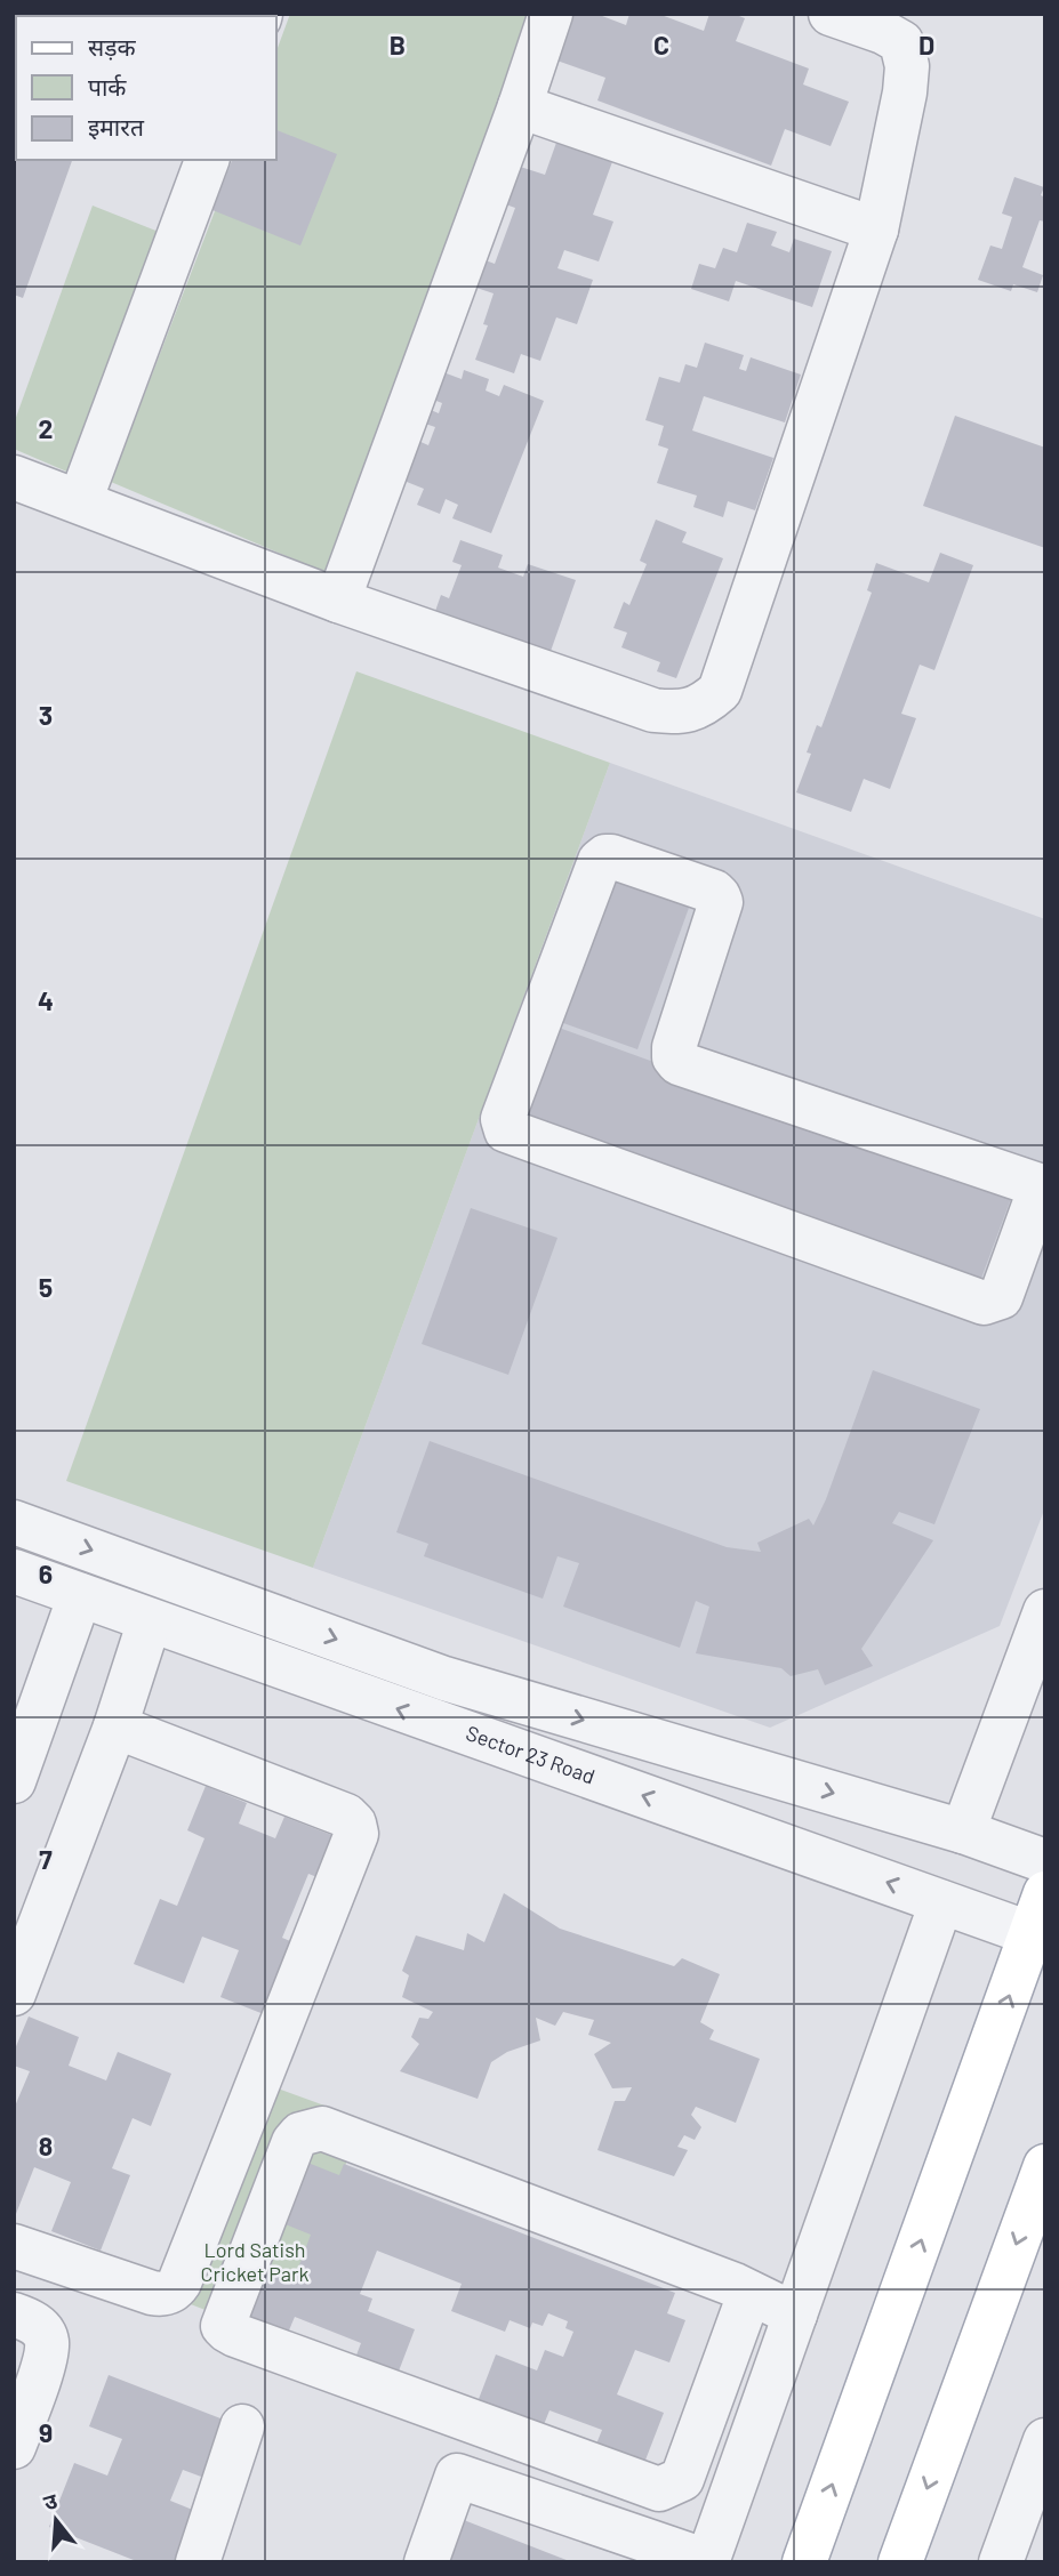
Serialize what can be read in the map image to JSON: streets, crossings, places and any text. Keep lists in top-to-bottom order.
{
  "streets": {
    "street": ["Sector 23 Road"]
  },
  "parks": ["Lord Satish Cricket Park"],
  "legend": ["सड़क", "पार्क", "इमारत"],
  "north": "top",
  "grid": {
    "columns": ["B", "C", "D"],
    "rows": [
      "2",
      "3",
      "4",
      "5",
      "6",
      "7",
      "8",
      "9"
    ]
  }
}
